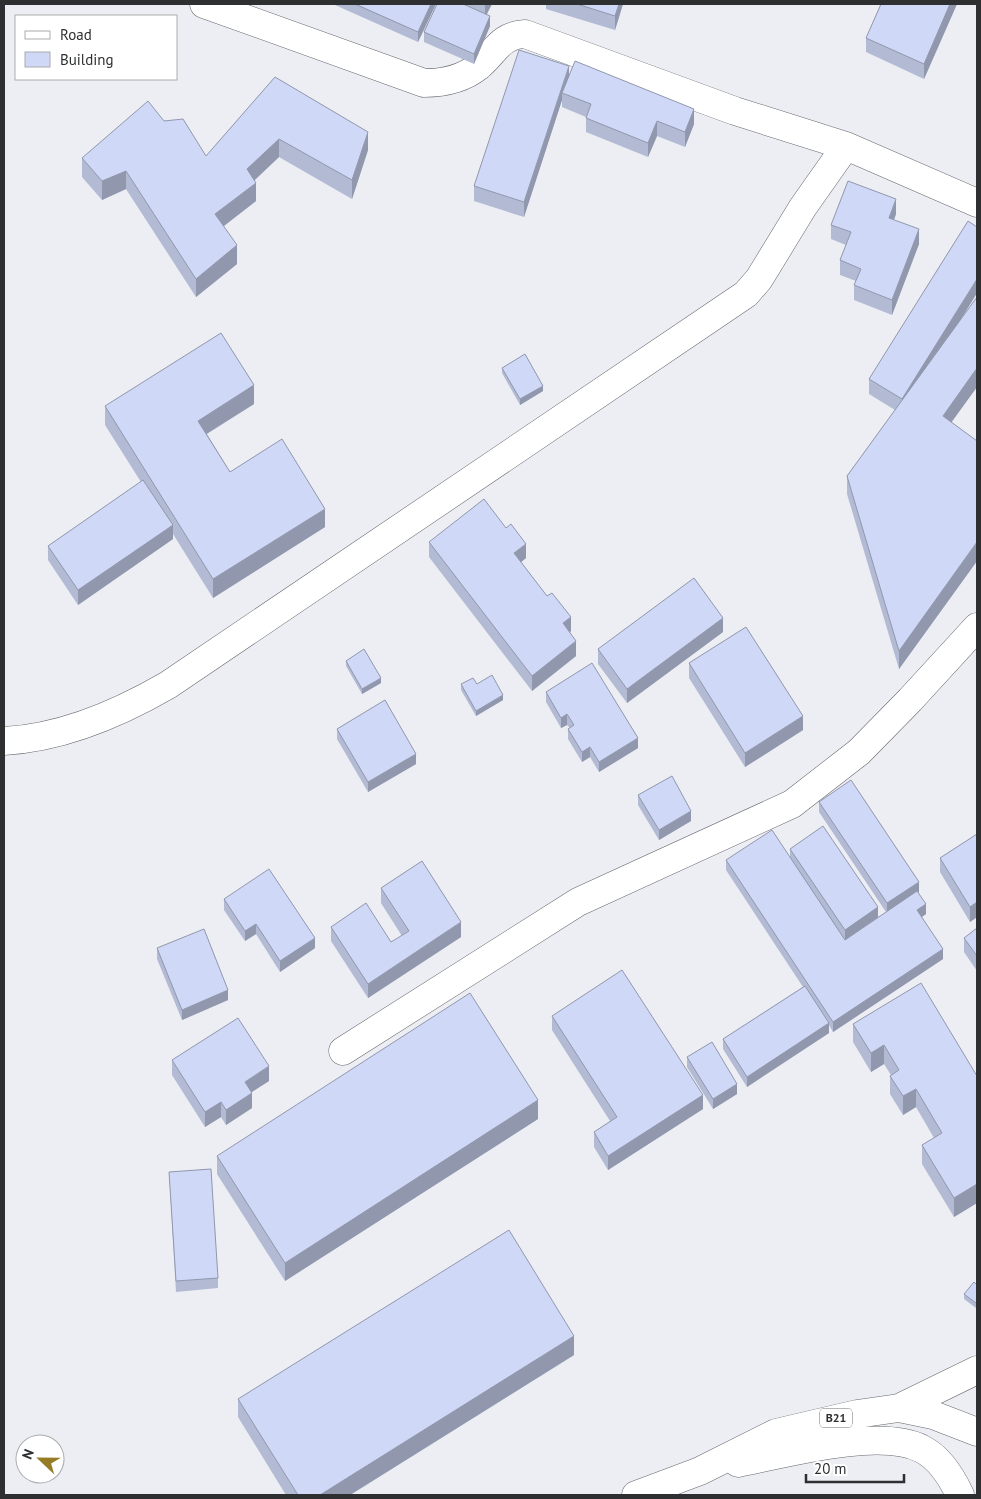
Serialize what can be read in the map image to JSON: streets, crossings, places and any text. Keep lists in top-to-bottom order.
{
  "streets": {
    "main road": ["B21"]
  },
  "legend": ["Road", "Building"],
  "scale_bar": "20 m",
  "north": "left"
}
